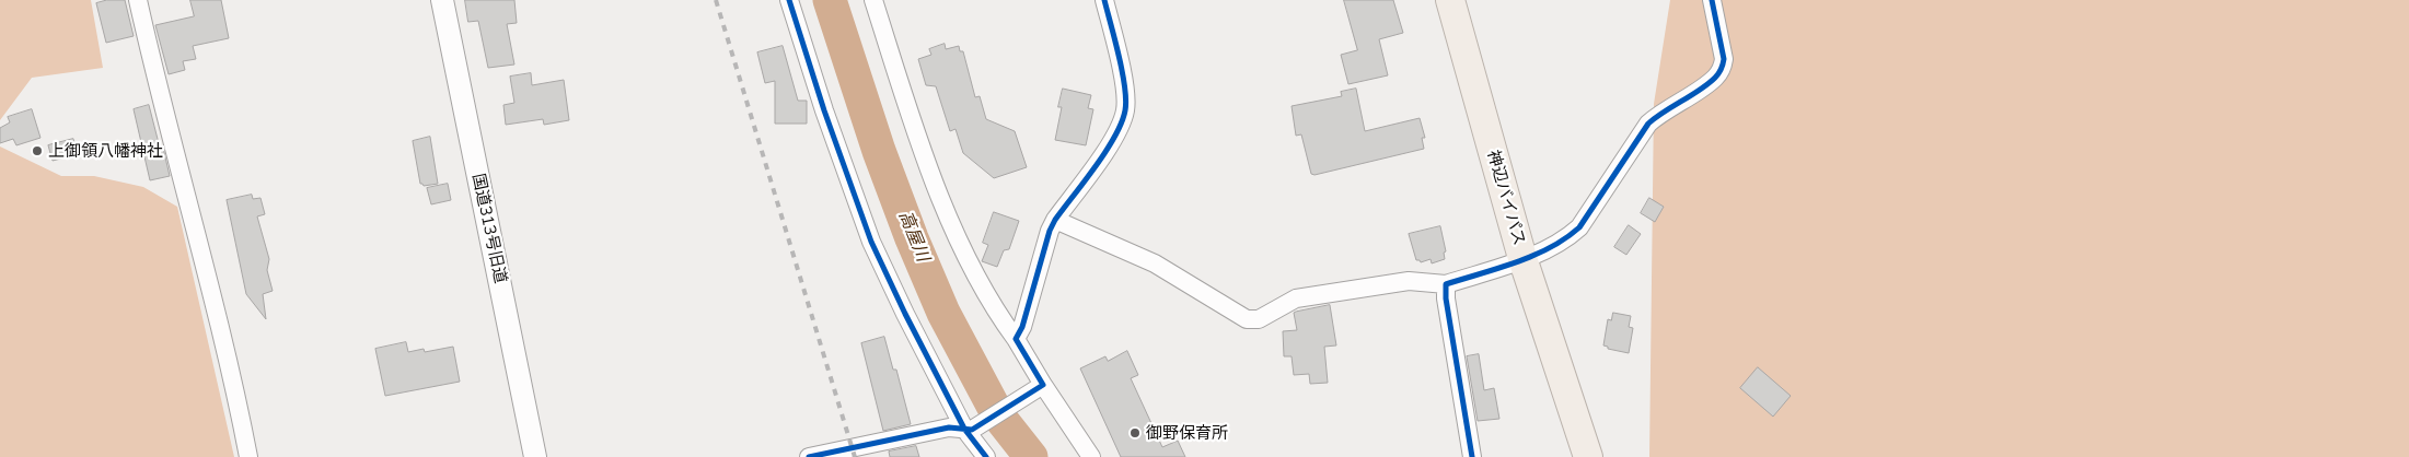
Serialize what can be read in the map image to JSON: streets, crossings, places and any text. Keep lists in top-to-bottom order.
{
  "streets": {
    "highway": ["神辺バイパス"],
    "street": ["国道313号旧道"]
  },
  "water": ["高屋川"],
  "places": ["上御領八幡神社", "御野保育所"]
}
